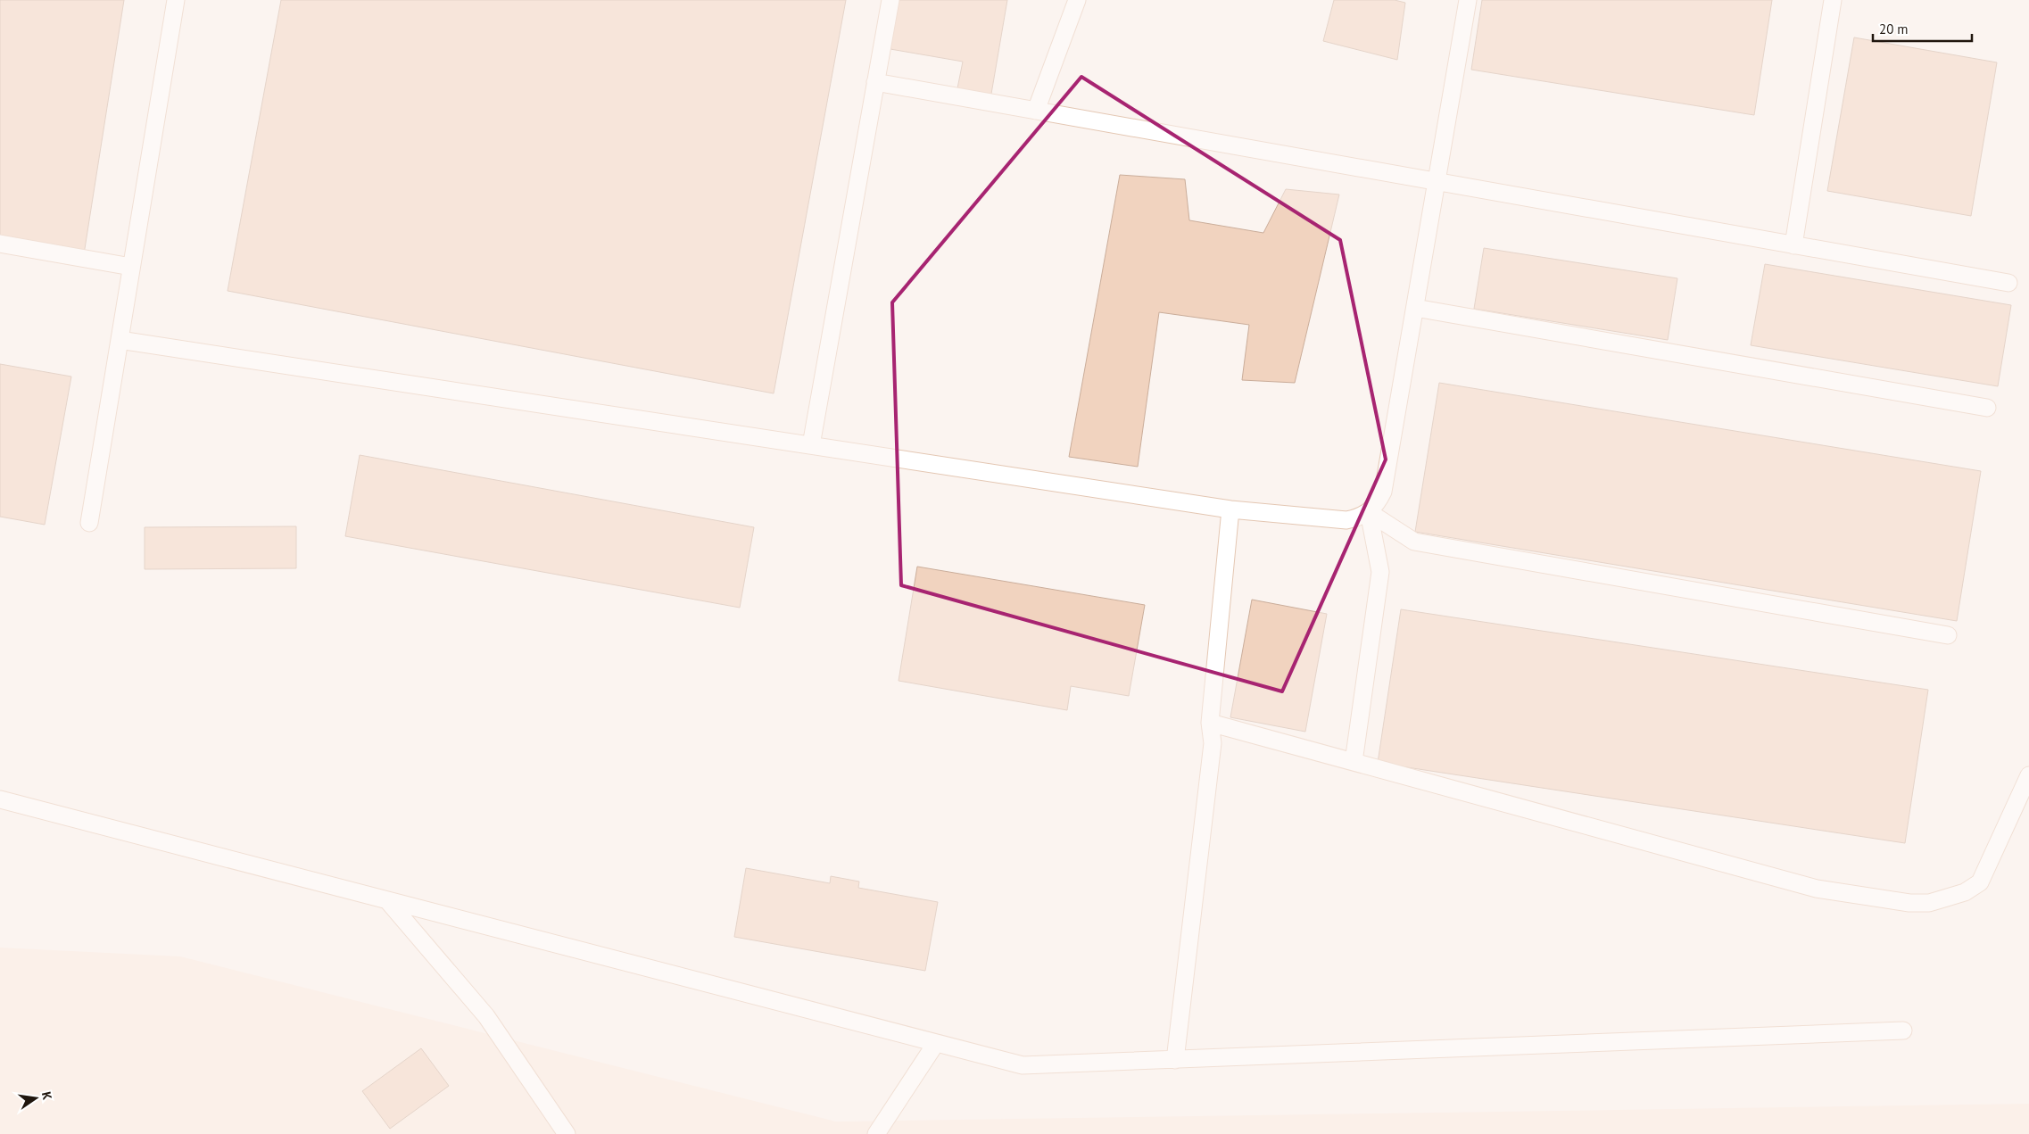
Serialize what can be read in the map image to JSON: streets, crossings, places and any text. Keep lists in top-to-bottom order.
{
  "scale_bar": "20 m",
  "north": "right"
}
